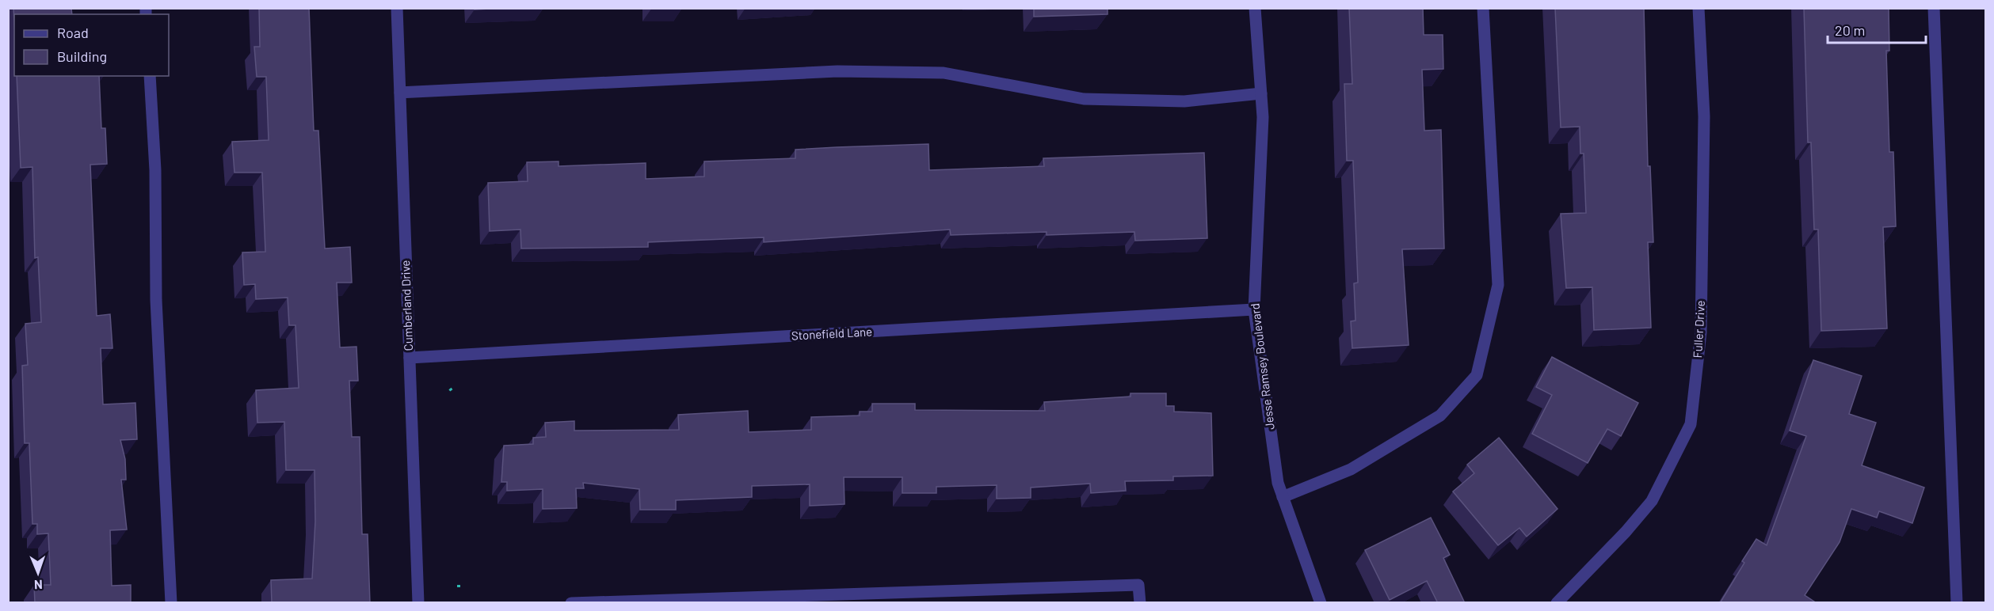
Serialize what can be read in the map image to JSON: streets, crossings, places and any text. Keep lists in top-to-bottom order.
{
  "streets": {
    "street": [
      "Cumberland Drive",
      "Fuller Drive",
      "Stonefield Lane",
      "Jesse Ramsey Boulevard"
    ]
  },
  "crossings": [
    ["Cumberland Drive", "Stonefield Lane"],
    ["Stonefield Lane", "Jesse Ramsey Boulevard"]
  ],
  "legend": ["Road", "Building"],
  "scale_bar": "20 m",
  "north": "bottom"
}
